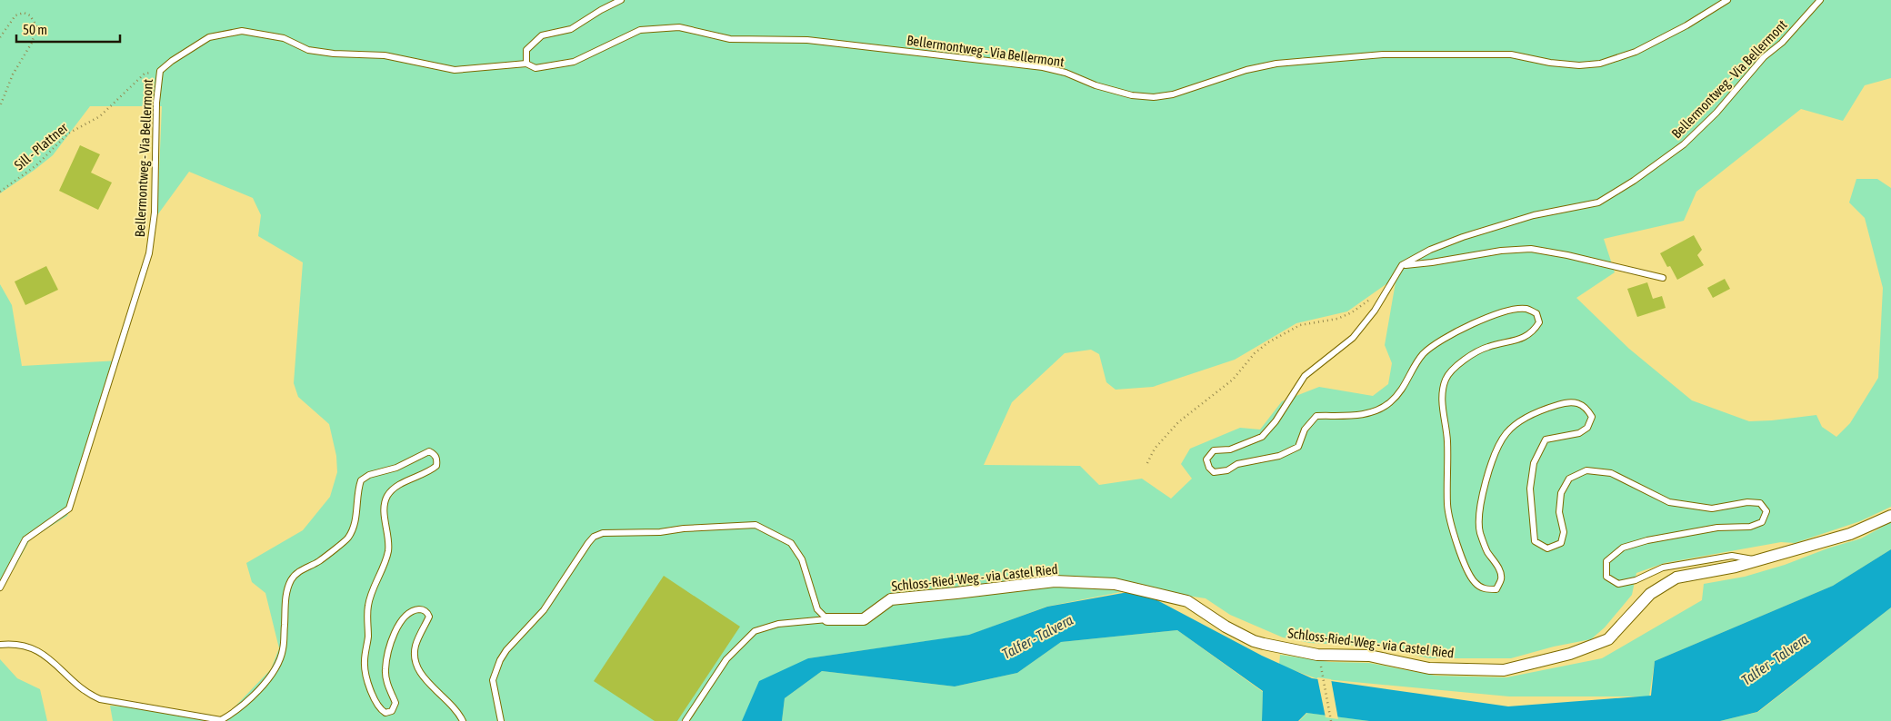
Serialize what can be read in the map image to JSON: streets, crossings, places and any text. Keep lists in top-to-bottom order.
{
  "streets": {
    "street": ["Schloss-Ried-Weg - via Castel Ried"],
    "lane": ["Bellermontweg - Via Bellermont"],
    "path": ["Sill - Plattner"]
  },
  "crossings": [
    ["Bellermontweg - Via Bellermont", "Sill - Plattner"]
  ],
  "water": ["Talfer - Talvera"],
  "scale_bar": "50 m"
}
